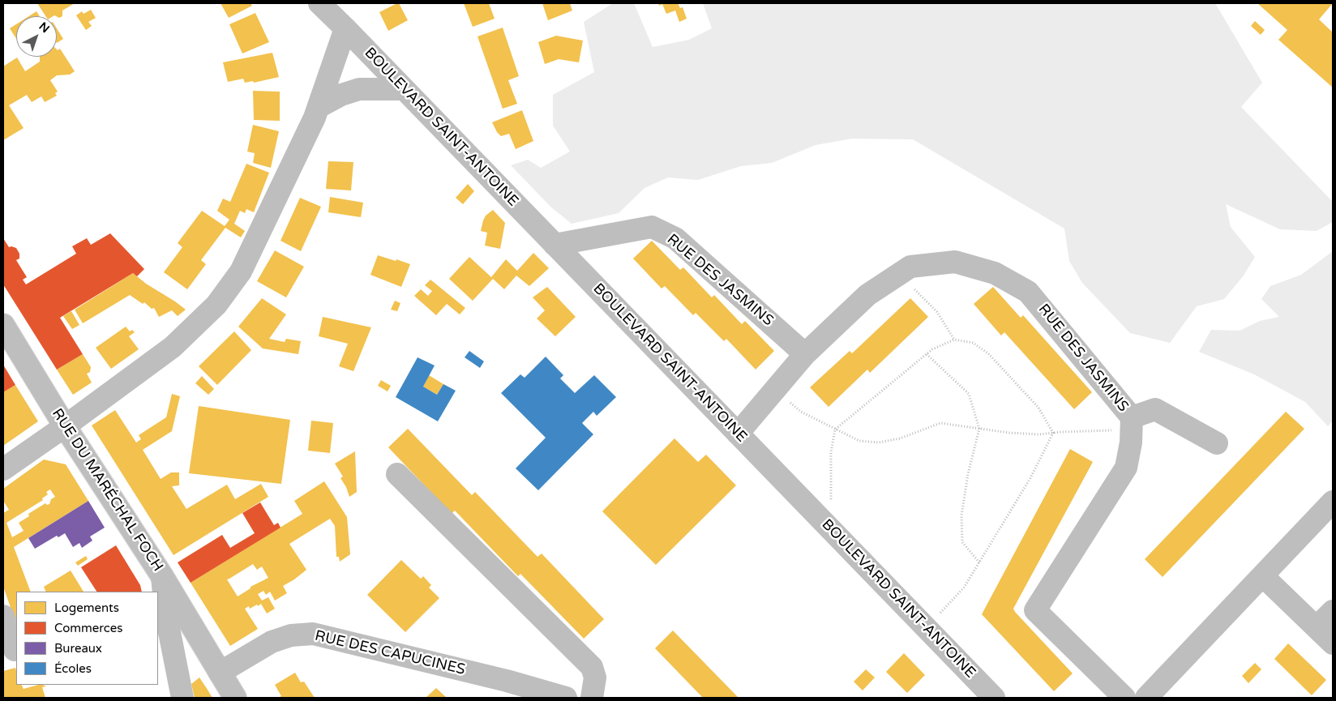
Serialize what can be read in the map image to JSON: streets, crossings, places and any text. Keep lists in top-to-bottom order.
{
  "streets": {
    "street": [
      "BOULEVARD SAINT-ANTOINE",
      "RUE DES JASMINS",
      "RUE DU MARÉCHAL FOCH",
      "RUE DES CAPUCINES"
    ]
  },
  "crossings": [
    ["BOULEVARD SAINT-ANTOINE", "RUE DES JASMINS"],
    ["RUE DU MARÉCHAL FOCH", "RUE DES CAPUCINES"]
  ],
  "legend": [
    "Logements",
    "Commerces",
    "Bureaux",
    "Écoles"
  ],
  "north": "top right"
}
